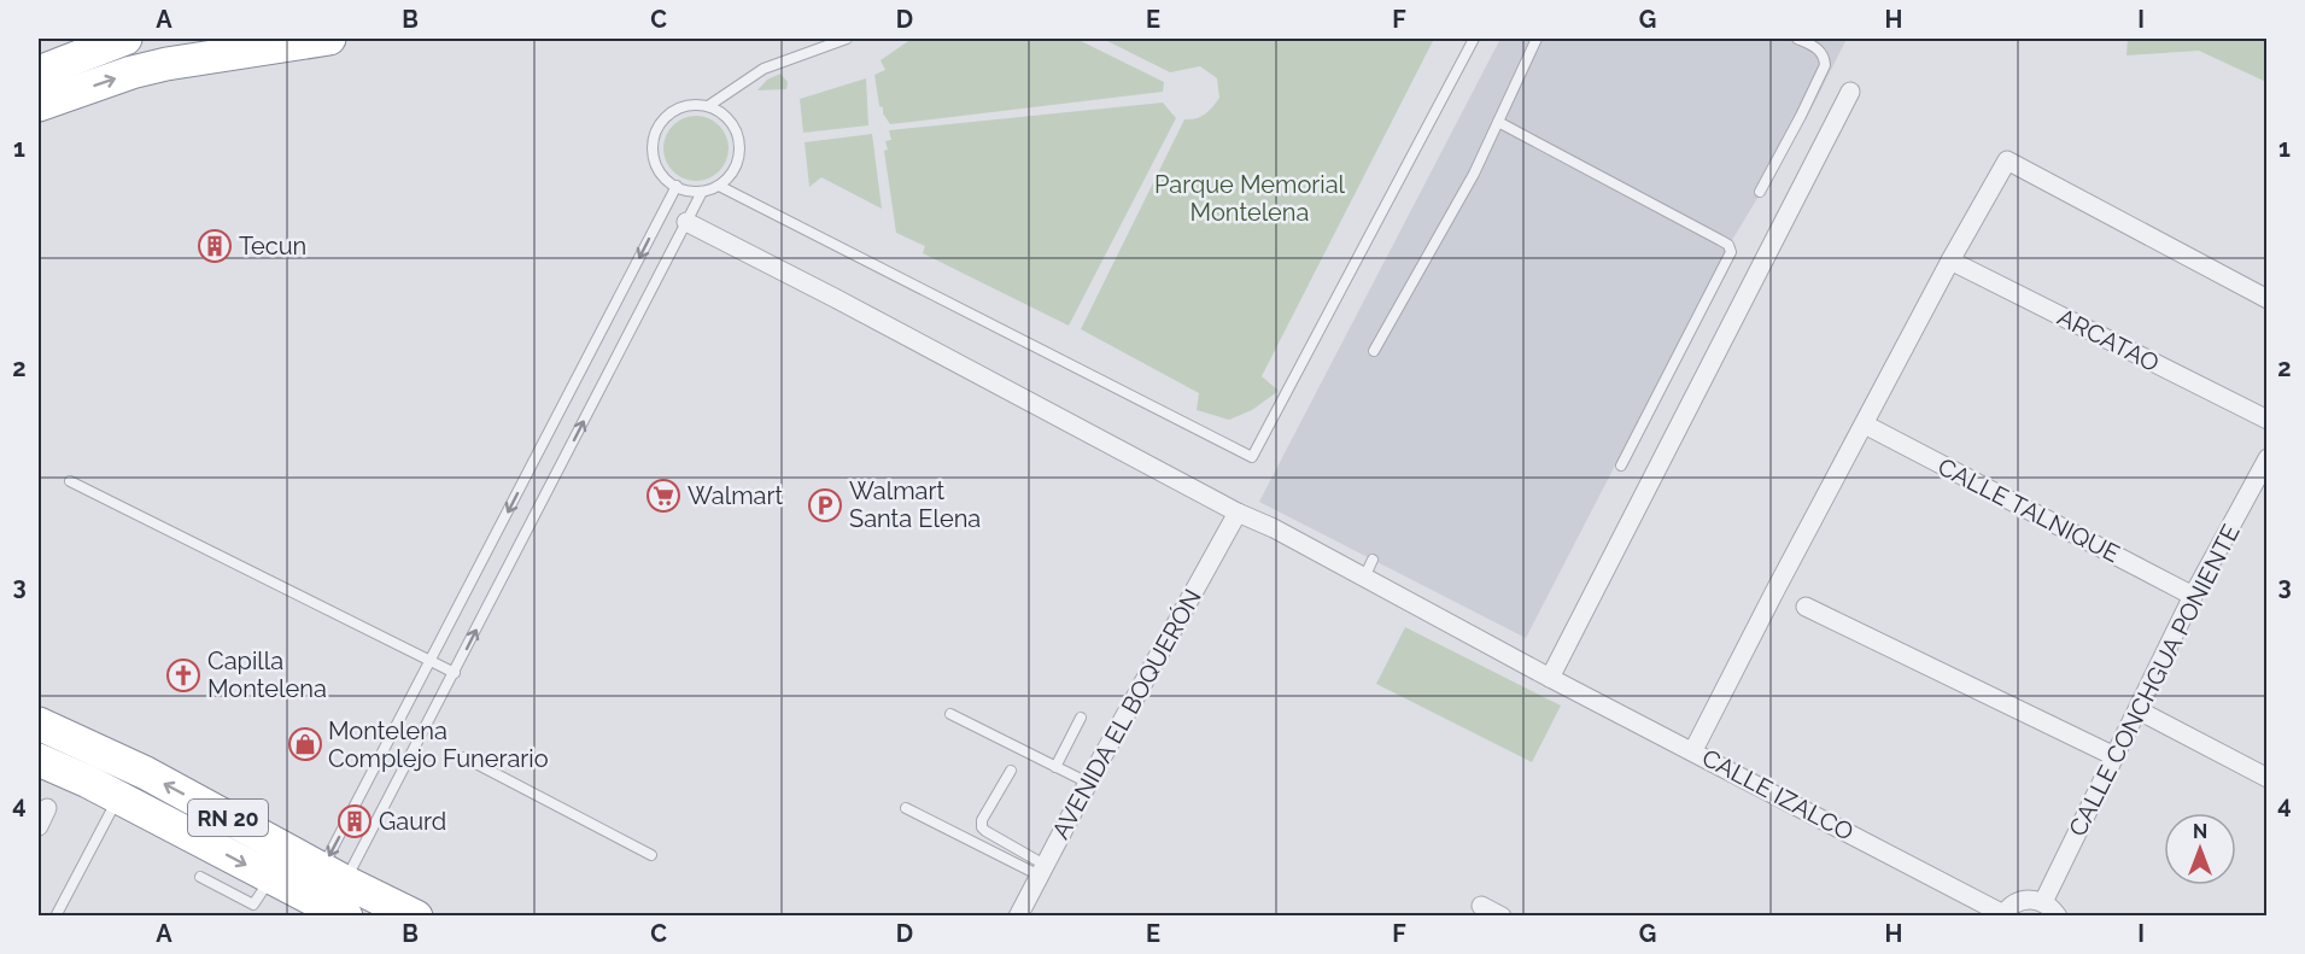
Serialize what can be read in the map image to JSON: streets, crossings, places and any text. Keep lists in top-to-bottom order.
{
  "streets": {
    "highway": ["RN 20"],
    "street": [
      "ARCATAO",
      "CALLE TALNIQUE",
      "CALLE CONCHGUA PONIENTE",
      "AVENIDA EL BOQUERÓN",
      "CALLE IZALCO"
    ]
  },
  "crossings": [
    ["CALLE TALNIQUE", "CALLE CONCHGUA PONIENTE"],
    ["AVENIDA EL BOQUERÓN", "CALLE IZALCO"]
  ],
  "parks": ["Parque Memorial Montelena"],
  "places": {
    "building": ["Tecun", "Gaurd"],
    "supermarket": ["Walmart"],
    "parking": ["Walmart Santa Elena"],
    "church": ["Capilla Montelena"],
    "shop": ["Montelena Complejo Funerario"]
  },
  "north": "top",
  "grid": {
    "columns": [
      "A",
      "B",
      "C",
      "D",
      "E",
      "F",
      "G",
      "H",
      "I"
    ],
    "rows": [
      "1",
      "2",
      "3",
      "4"
    ]
  }
}
